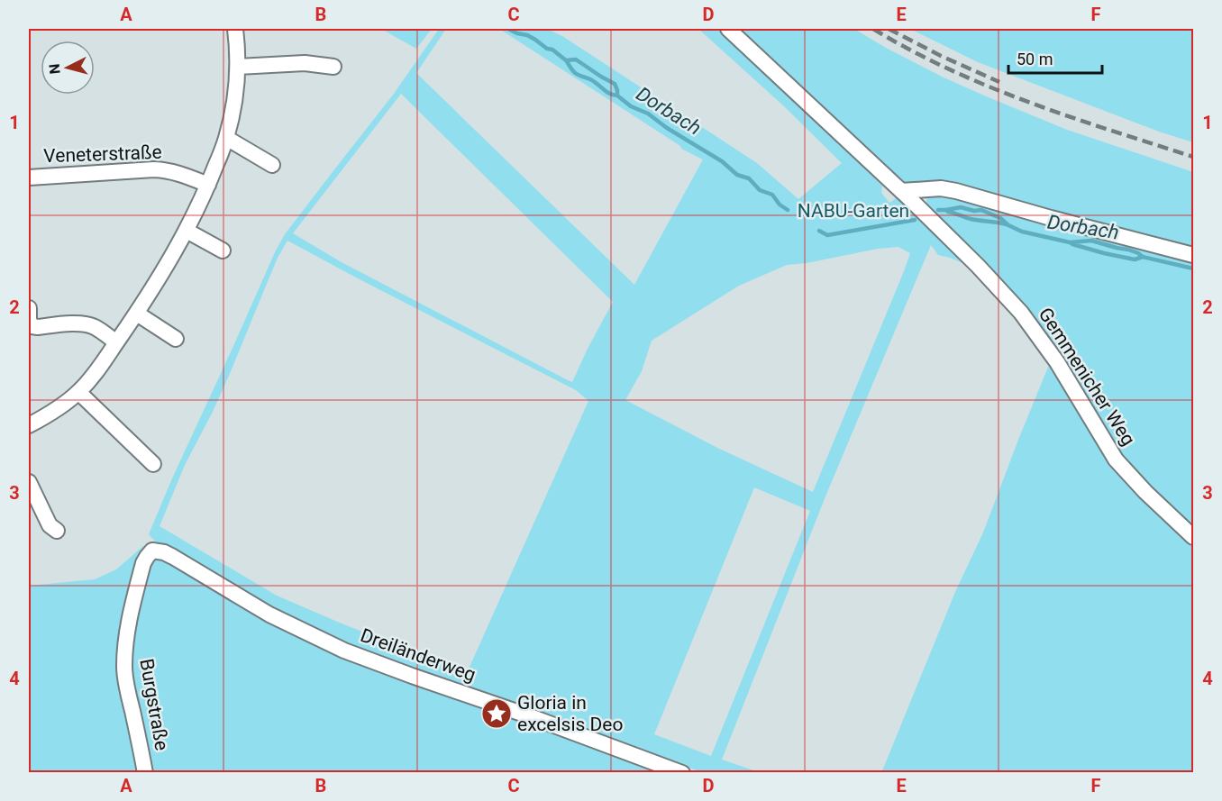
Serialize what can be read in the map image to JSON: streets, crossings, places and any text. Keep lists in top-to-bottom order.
{
  "streets": {
    "street": [
      "Veneterstraße",
      "Gemmenicher Weg",
      "Dreiländerweg",
      "Burgstraße"
    ]
  },
  "crossings": [
    ["Dreiländerweg", "Burgstraße"]
  ],
  "water": ["Dorbach"],
  "parks": ["NABU-Garten"],
  "places": {
    "place": ["Gloria in excelsis Deo"]
  },
  "scale_bar": "50 m",
  "north": "left",
  "grid": {
    "columns": [
      "A",
      "B",
      "C",
      "D",
      "E",
      "F"
    ],
    "rows": [
      "1",
      "2",
      "3",
      "4"
    ]
  }
}
